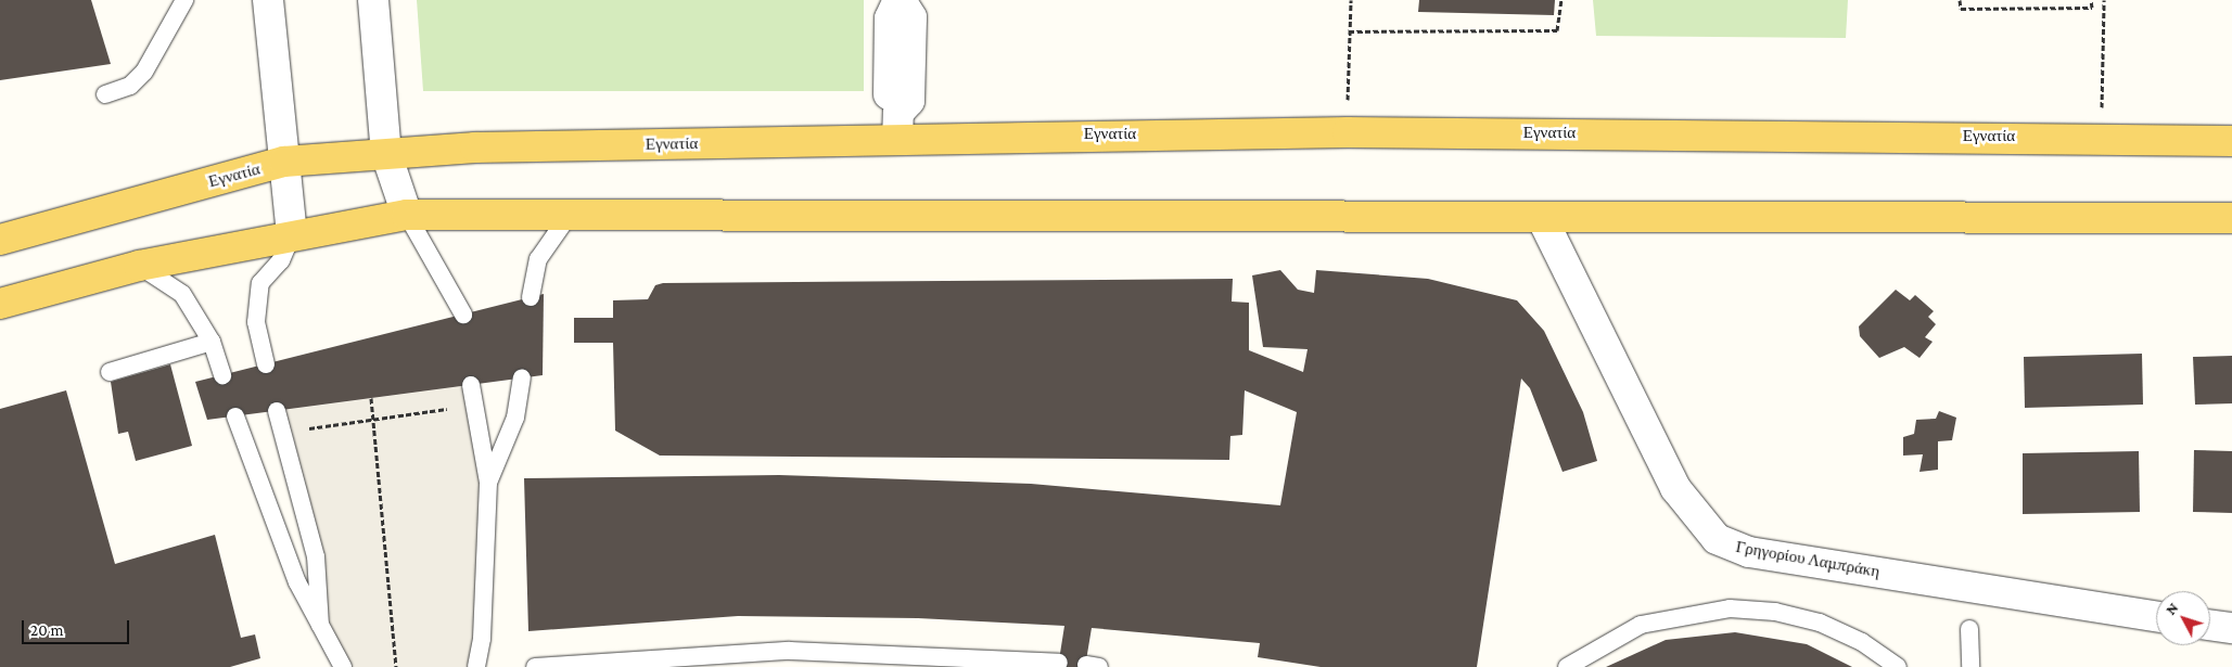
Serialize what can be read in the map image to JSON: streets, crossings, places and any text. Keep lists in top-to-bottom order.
{
  "streets": {
    "main road": ["Εγνατία"],
    "street": ["Γρηγορίου Λαμπράκη"]
  },
  "scale_bar": "20 m",
  "north": "top left"
}
